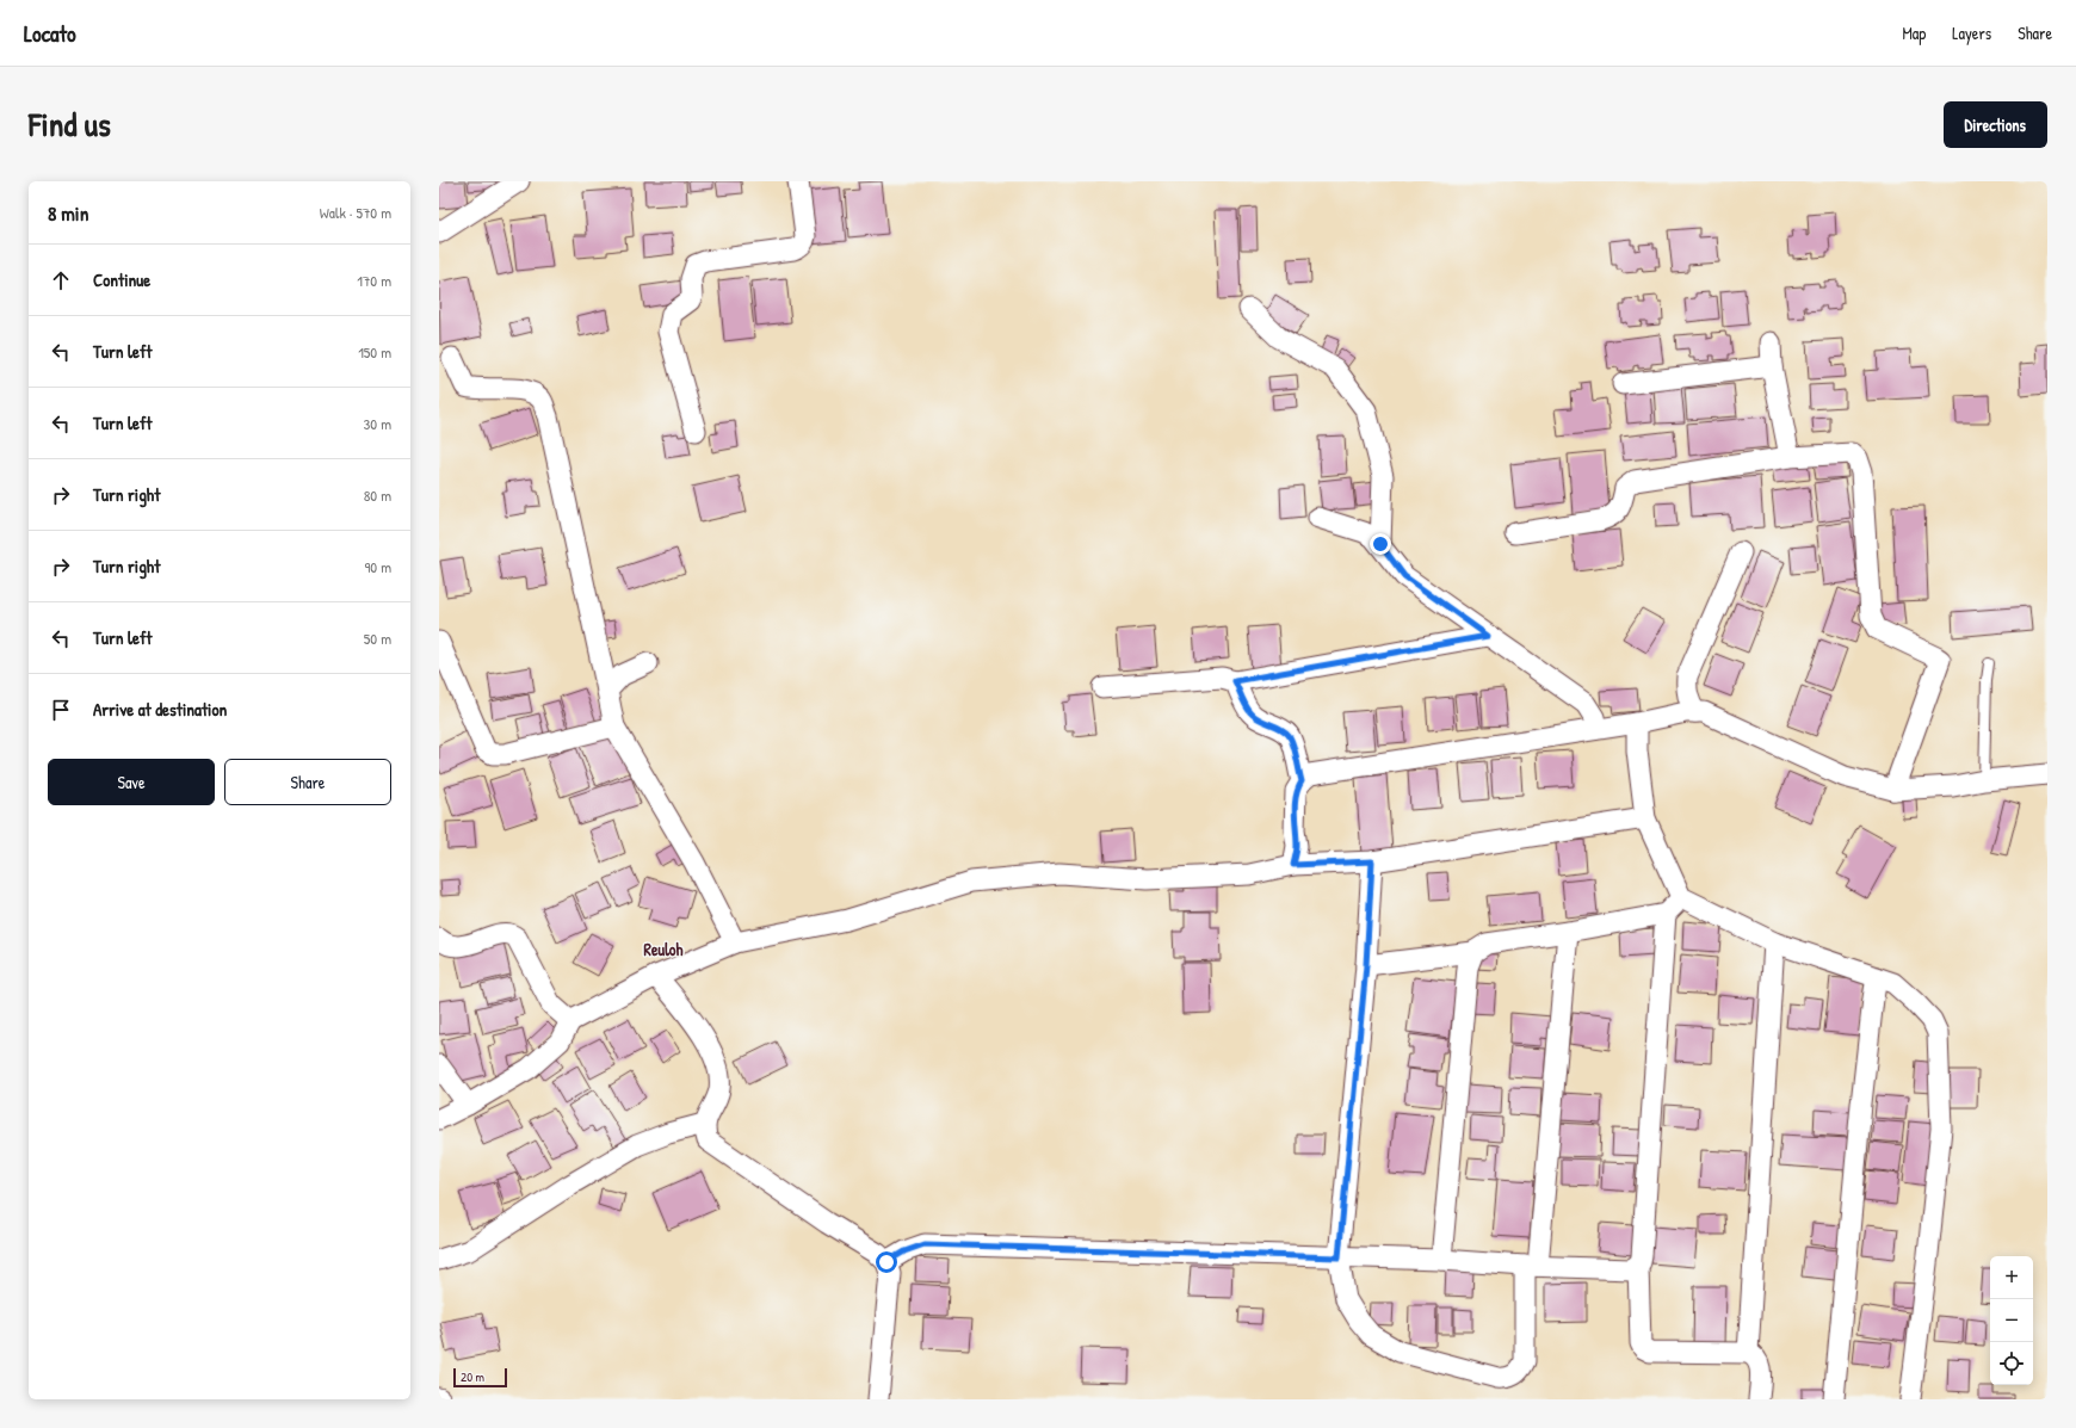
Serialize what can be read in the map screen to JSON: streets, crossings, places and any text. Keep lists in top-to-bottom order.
{
  "districts": ["Reuloh"],
  "scale_bar": "20 m",
  "page": {
    "header": "Locato",
    "nav": ["Map", "Layers", "Share"],
    "title": "Find us",
    "buttons": [
      "Directions",
      ["Save", "Share"]
    ],
    "heading": ["8 min", "Walk · 570 m"],
    "list": [
      ["Continue", "170 m"],
      ["Turn left", "150 m"],
      ["Turn left", "30 m"],
      ["Turn right", "80 m"],
      ["Turn right", "90 m"],
      ["Turn left", "50 m"],
      "Arrive at destination"
    ],
    "map_buttons": ["+", "−"],
    "scale": "20 m"
  }
}
